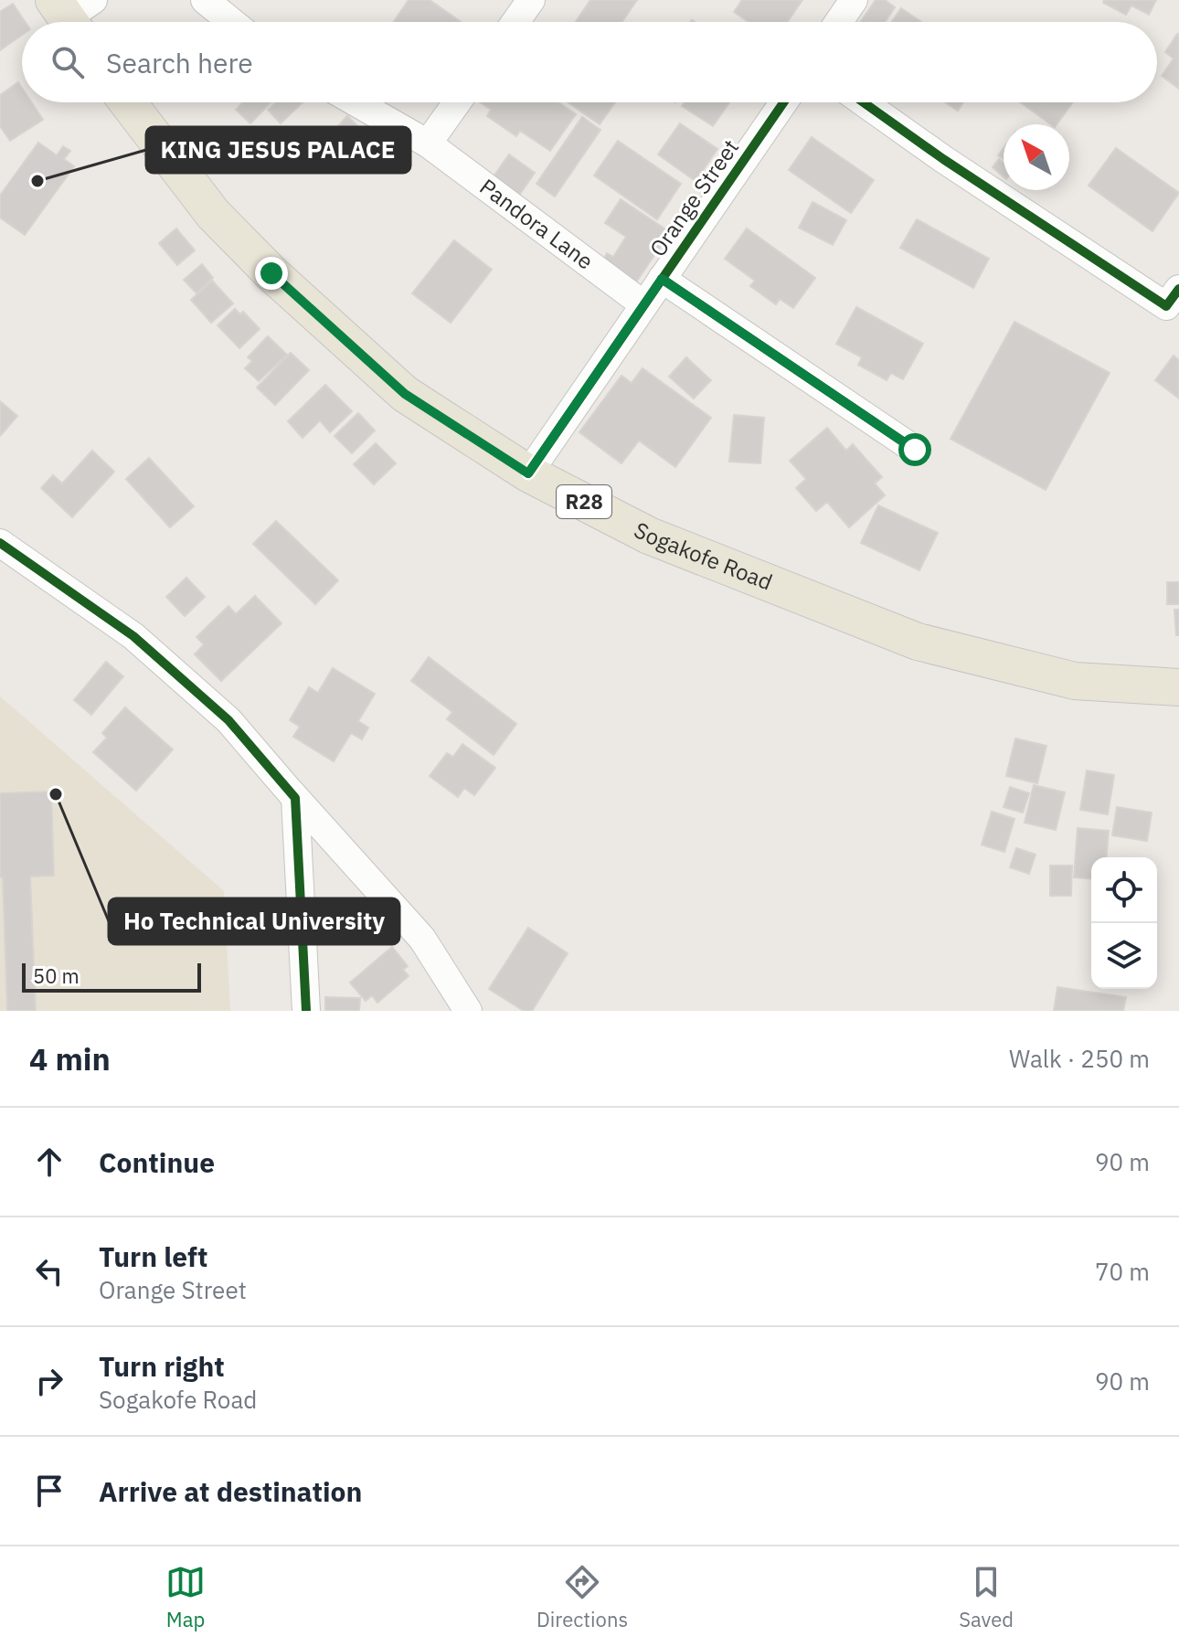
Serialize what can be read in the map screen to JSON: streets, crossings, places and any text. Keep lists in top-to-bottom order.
{
  "streets": {
    "main road": ["R28", "Sogakofe Road"],
    "street": ["Orange Street", "Pandora Lane"]
  },
  "crossings": [
    ["Orange Street", "Pandora Lane"],
    ["Orange Street", "Sogakofe Road"]
  ],
  "places": ["KING JESUS PALACE", "Ho Technical University"],
  "scale_bar": "50 m",
  "north": "top left",
  "page": {
    "search": "Search here",
    "scale": "50 m",
    "heading": ["4 min", "Walk · 250 m"],
    "list": [
      ["Continue", "90 m"],
      ["Turn left", "Orange Street", "70 m"],
      ["Turn right", "Sogakofe Road", "90 m"],
      "Arrive at destination"
    ],
    "nav": ["Map", "Directions", "Saved"]
  }
}
